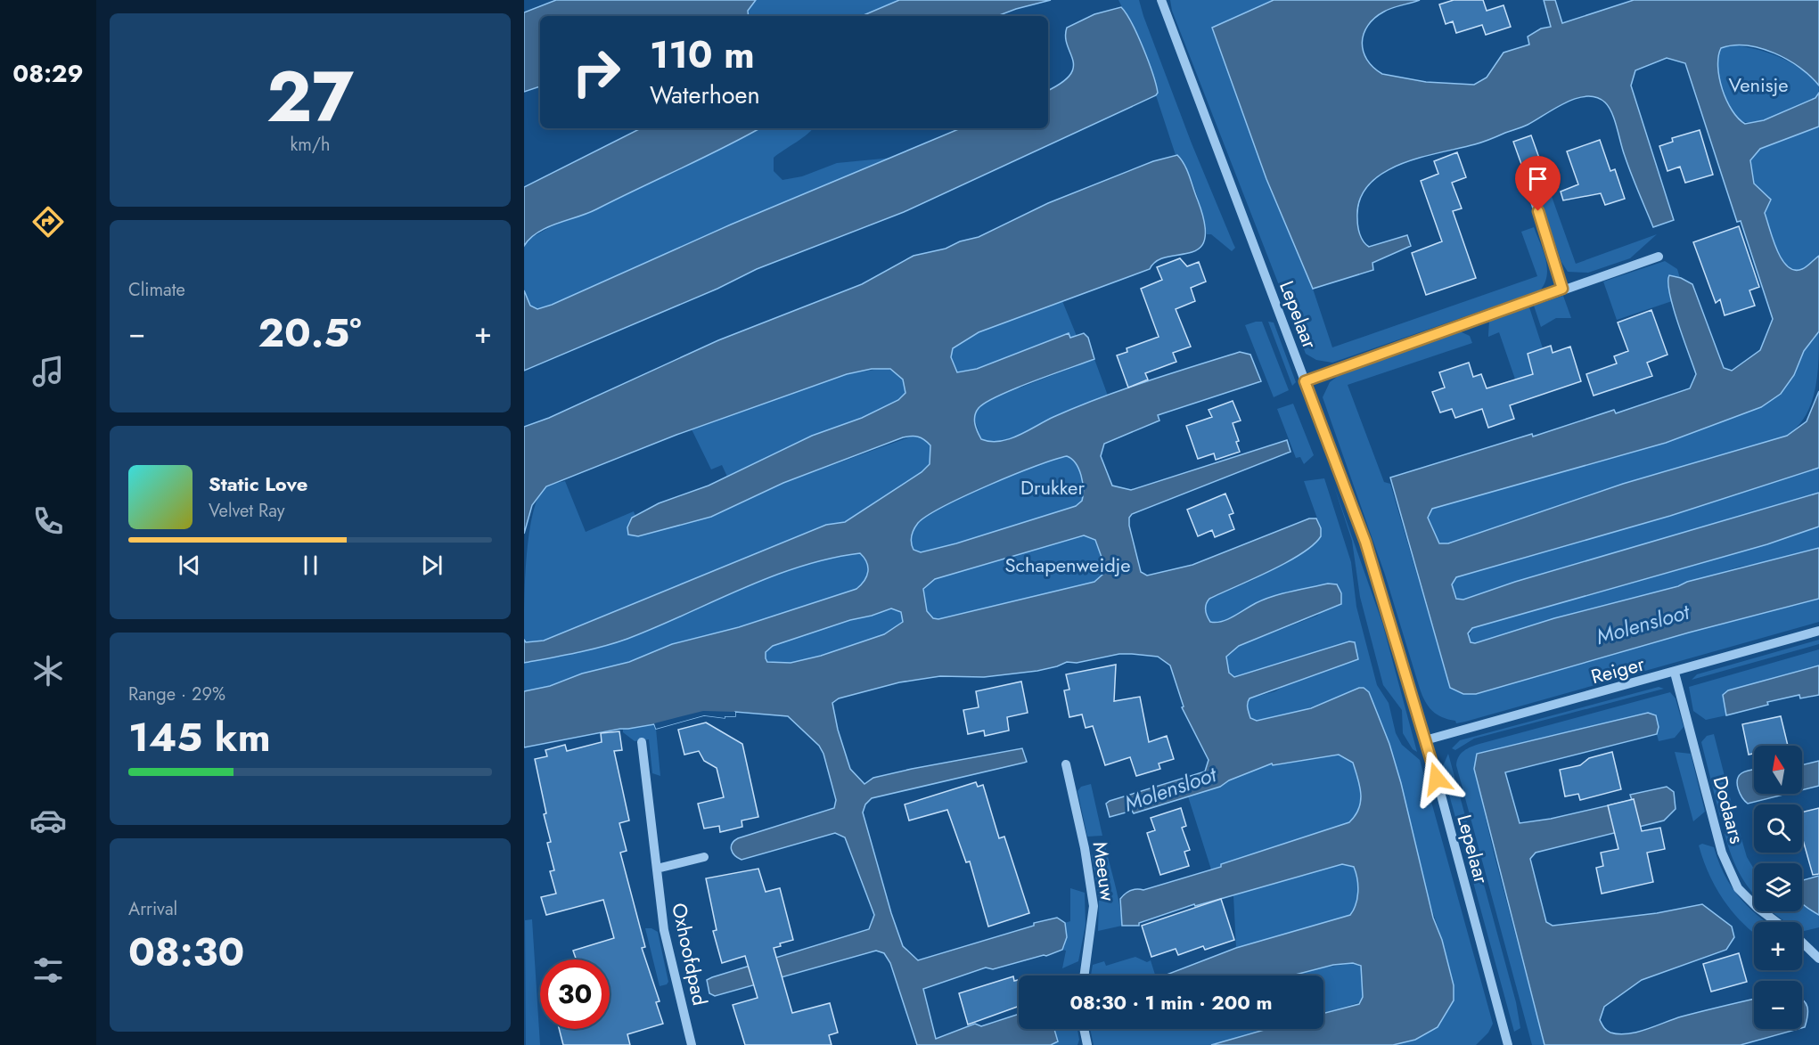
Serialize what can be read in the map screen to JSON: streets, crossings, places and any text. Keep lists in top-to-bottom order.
{
  "streets": {
    "street": [
      "Lepelaar",
      "Reiger",
      "Dodaars",
      "Meeuw",
      "Oxhoofdpad"
    ]
  },
  "crossings": [
    ["Lepelaar", "Reiger"],
    ["Reiger", "Dodaars"]
  ],
  "water": ["Molensloot"],
  "parks": ["Venisje", "Drukker", "Schapenweidje"],
  "north": "top",
  "page": {
    "tabs": "08:29",
    "tile": [
      ["27", "km/h"],
      "Climate",
      ["Range · 29%", "145 km"],
      ["Arrival", "08:30"]
    ],
    "turn": ["110 m", "Waterhoen"],
    "heat": ["−", "20.5°", "+"],
    "song": ["Static Love", "Velvet Ray"],
    "map_buttons": ["+", "−"],
    "limit": "30",
    "trip": "08:30 · 1 min · 200 m"
  }
}
